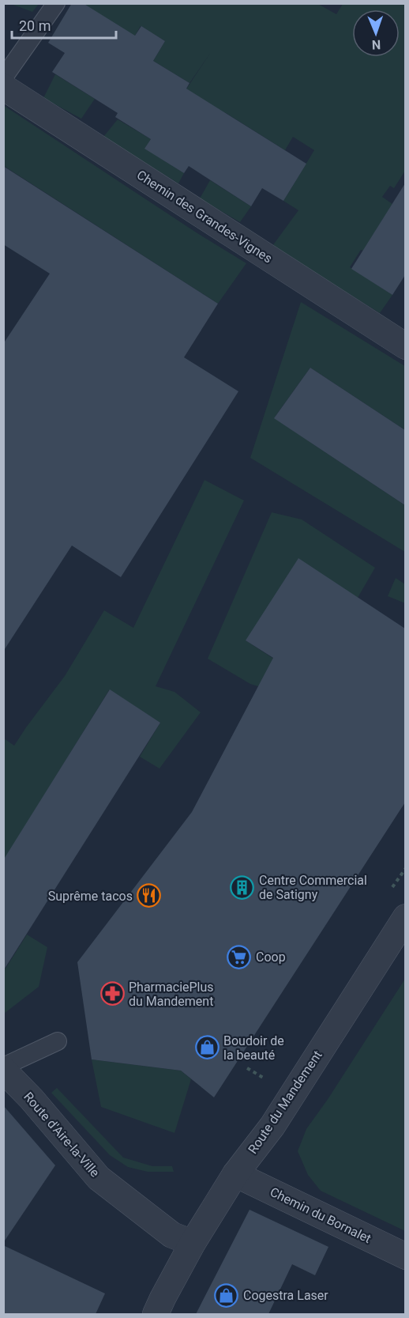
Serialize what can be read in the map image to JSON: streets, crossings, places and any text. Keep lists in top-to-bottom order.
{
  "streets": {
    "street": [
      "Chemin des Grandes-Vignes",
      "Route du Mandement",
      "Route d'Aire-la-Ville",
      "Chemin du Bornalet"
    ]
  },
  "crossings": [
    ["Route du Mandement", "Route d'Aire-la-Ville"],
    ["Route du Mandement", "Chemin du Bornalet"]
  ],
  "places": {
    "building": ["Centre Commercial de Satigny"],
    "restaurant": ["Suprême tacos"],
    "supermarket": ["Coop"],
    "pharmacy": ["PharmaciePlus du Mandement"],
    "shop": ["Boudoir de la beauté", "Cogestra Laser"]
  },
  "scale_bar": "20 m",
  "north": "bottom"
}
